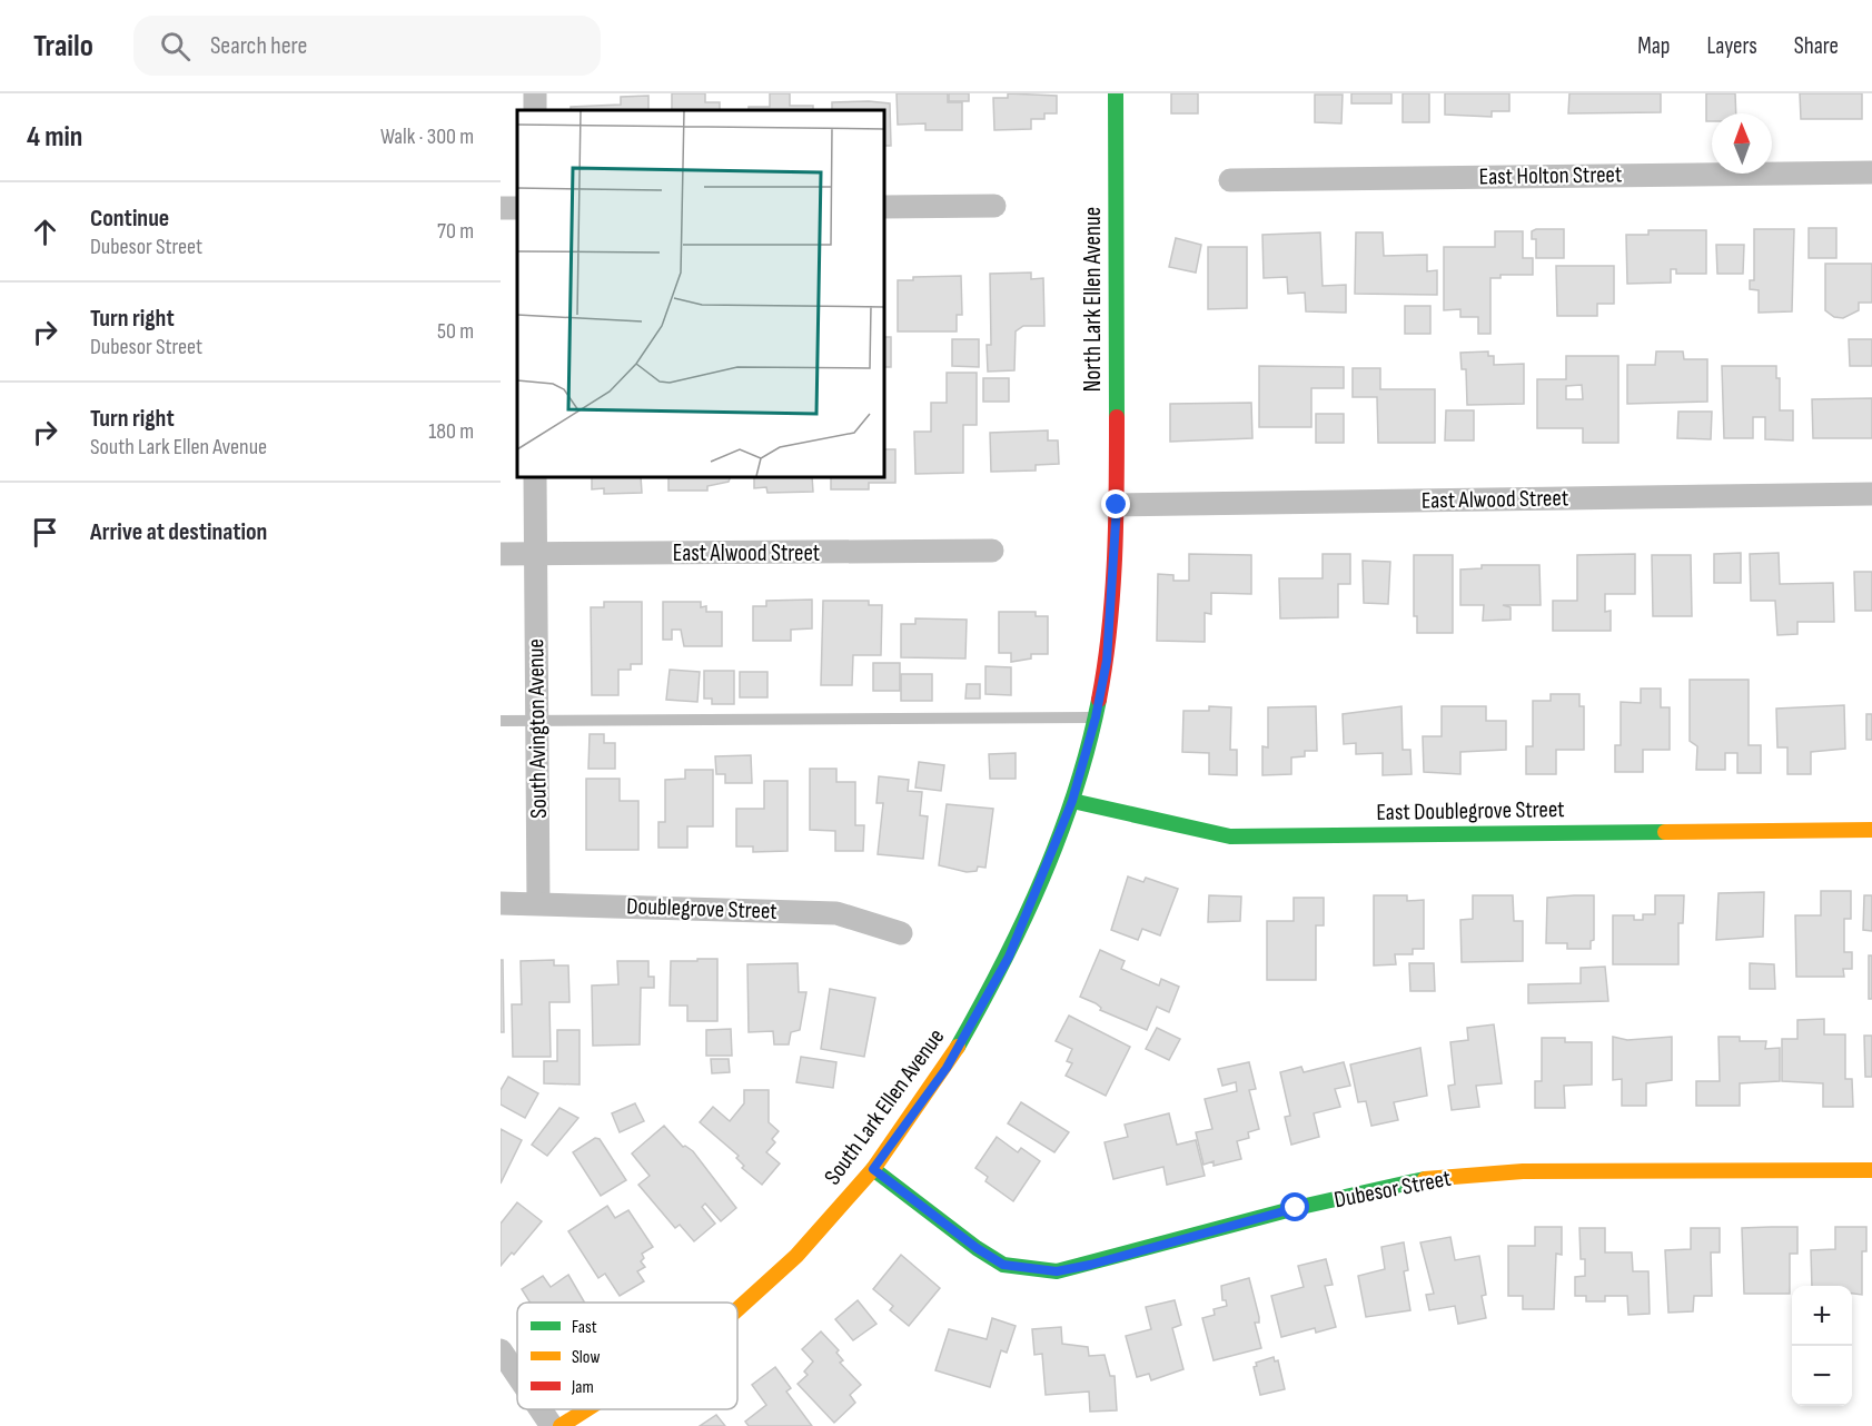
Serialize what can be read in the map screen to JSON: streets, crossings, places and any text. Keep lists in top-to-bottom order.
{
  "streets": {
    "street": [
      "East Holton Street",
      "North Lark Ellen Avenue",
      "East Alwood Street",
      "South Avington Avenue",
      "East Doublegrove Street",
      "Doublegrove Street",
      "South Lark Ellen Avenue",
      "Dubesor Street"
    ]
  },
  "crossings": [
    ["North Lark Ellen Avenue", "East Alwood Street"],
    ["North Lark Ellen Avenue", "South Lark Ellen Avenue"],
    ["East Alwood Street", "South Avington Avenue"],
    ["East Alwood Street", "South Lark Ellen Avenue"],
    ["South Avington Avenue", "Doublegrove Street"],
    ["East Doublegrove Street", "South Lark Ellen Avenue"],
    ["South Lark Ellen Avenue", "Dubesor Street"]
  ],
  "legend": ["Fast", "Slow", "Jam"],
  "north": "top",
  "page": {
    "header": "Trailo",
    "search": "Search here",
    "nav": ["Map", "Layers", "Share"],
    "heading": ["4 min", "Walk · 300 m"],
    "list": [
      ["Continue", "Dubesor Street", "70 m"],
      ["Turn right", "Dubesor Street", "50 m"],
      ["Turn right", "South Lark Ellen Avenue", "180 m"],
      "Arrive at destination"
    ],
    "map_buttons": ["+", "−"]
  }
}
